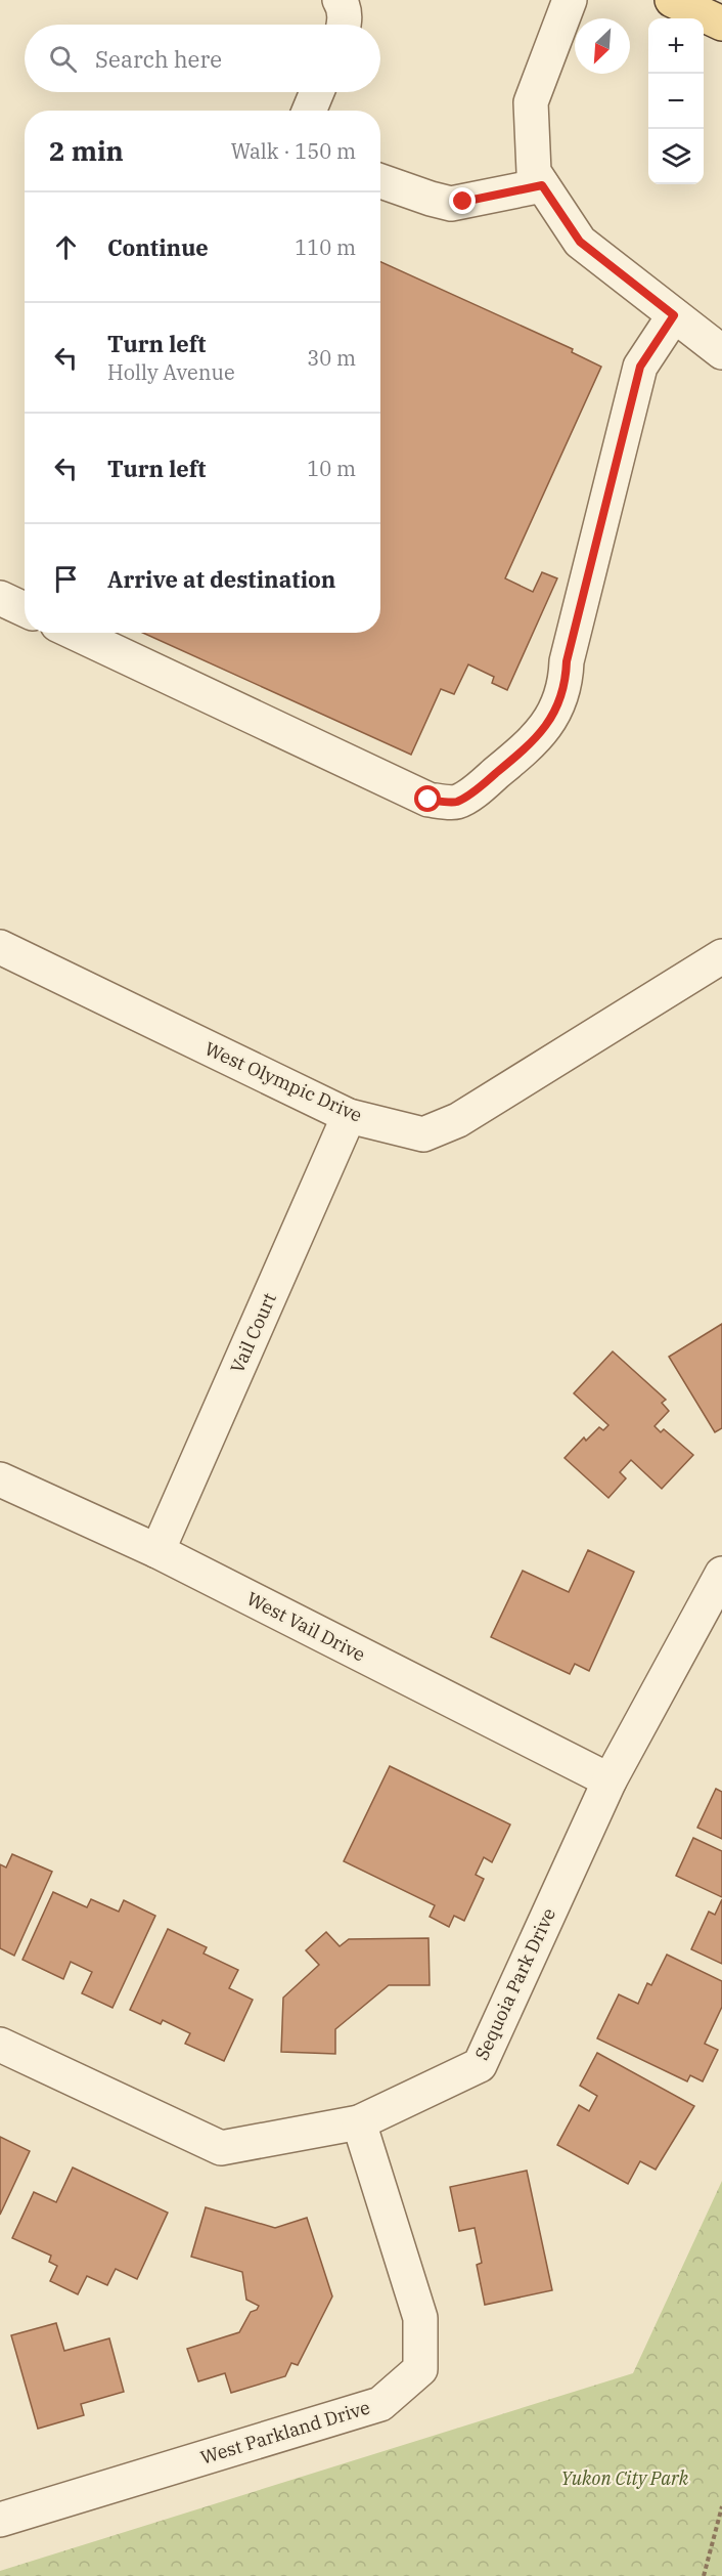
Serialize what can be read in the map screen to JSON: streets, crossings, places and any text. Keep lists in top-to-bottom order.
{
  "streets": {
    "street": [
      "West Olympic Drive",
      "Vail Court",
      "West Vail Drive",
      "Sequoia Park Drive",
      "West Parkland Drive"
    ]
  },
  "crossings": [
    ["West Olympic Drive", "Vail Court"],
    ["Vail Court", "West Vail Drive"],
    ["West Vail Drive", "Sequoia Park Drive"],
    ["Sequoia Park Drive", "West Parkland Drive"]
  ],
  "parks": ["Yukon City Park"],
  "north": "bottom left",
  "page": {
    "map_buttons": ["+", "−"],
    "search": "Search here",
    "heading": ["2 min", "Walk · 150 m"],
    "list": [
      ["Continue", "110 m"],
      ["Turn left", "Holly Avenue", "30 m"],
      ["Turn left", "10 m"],
      "Arrive at destination"
    ]
  }
}
